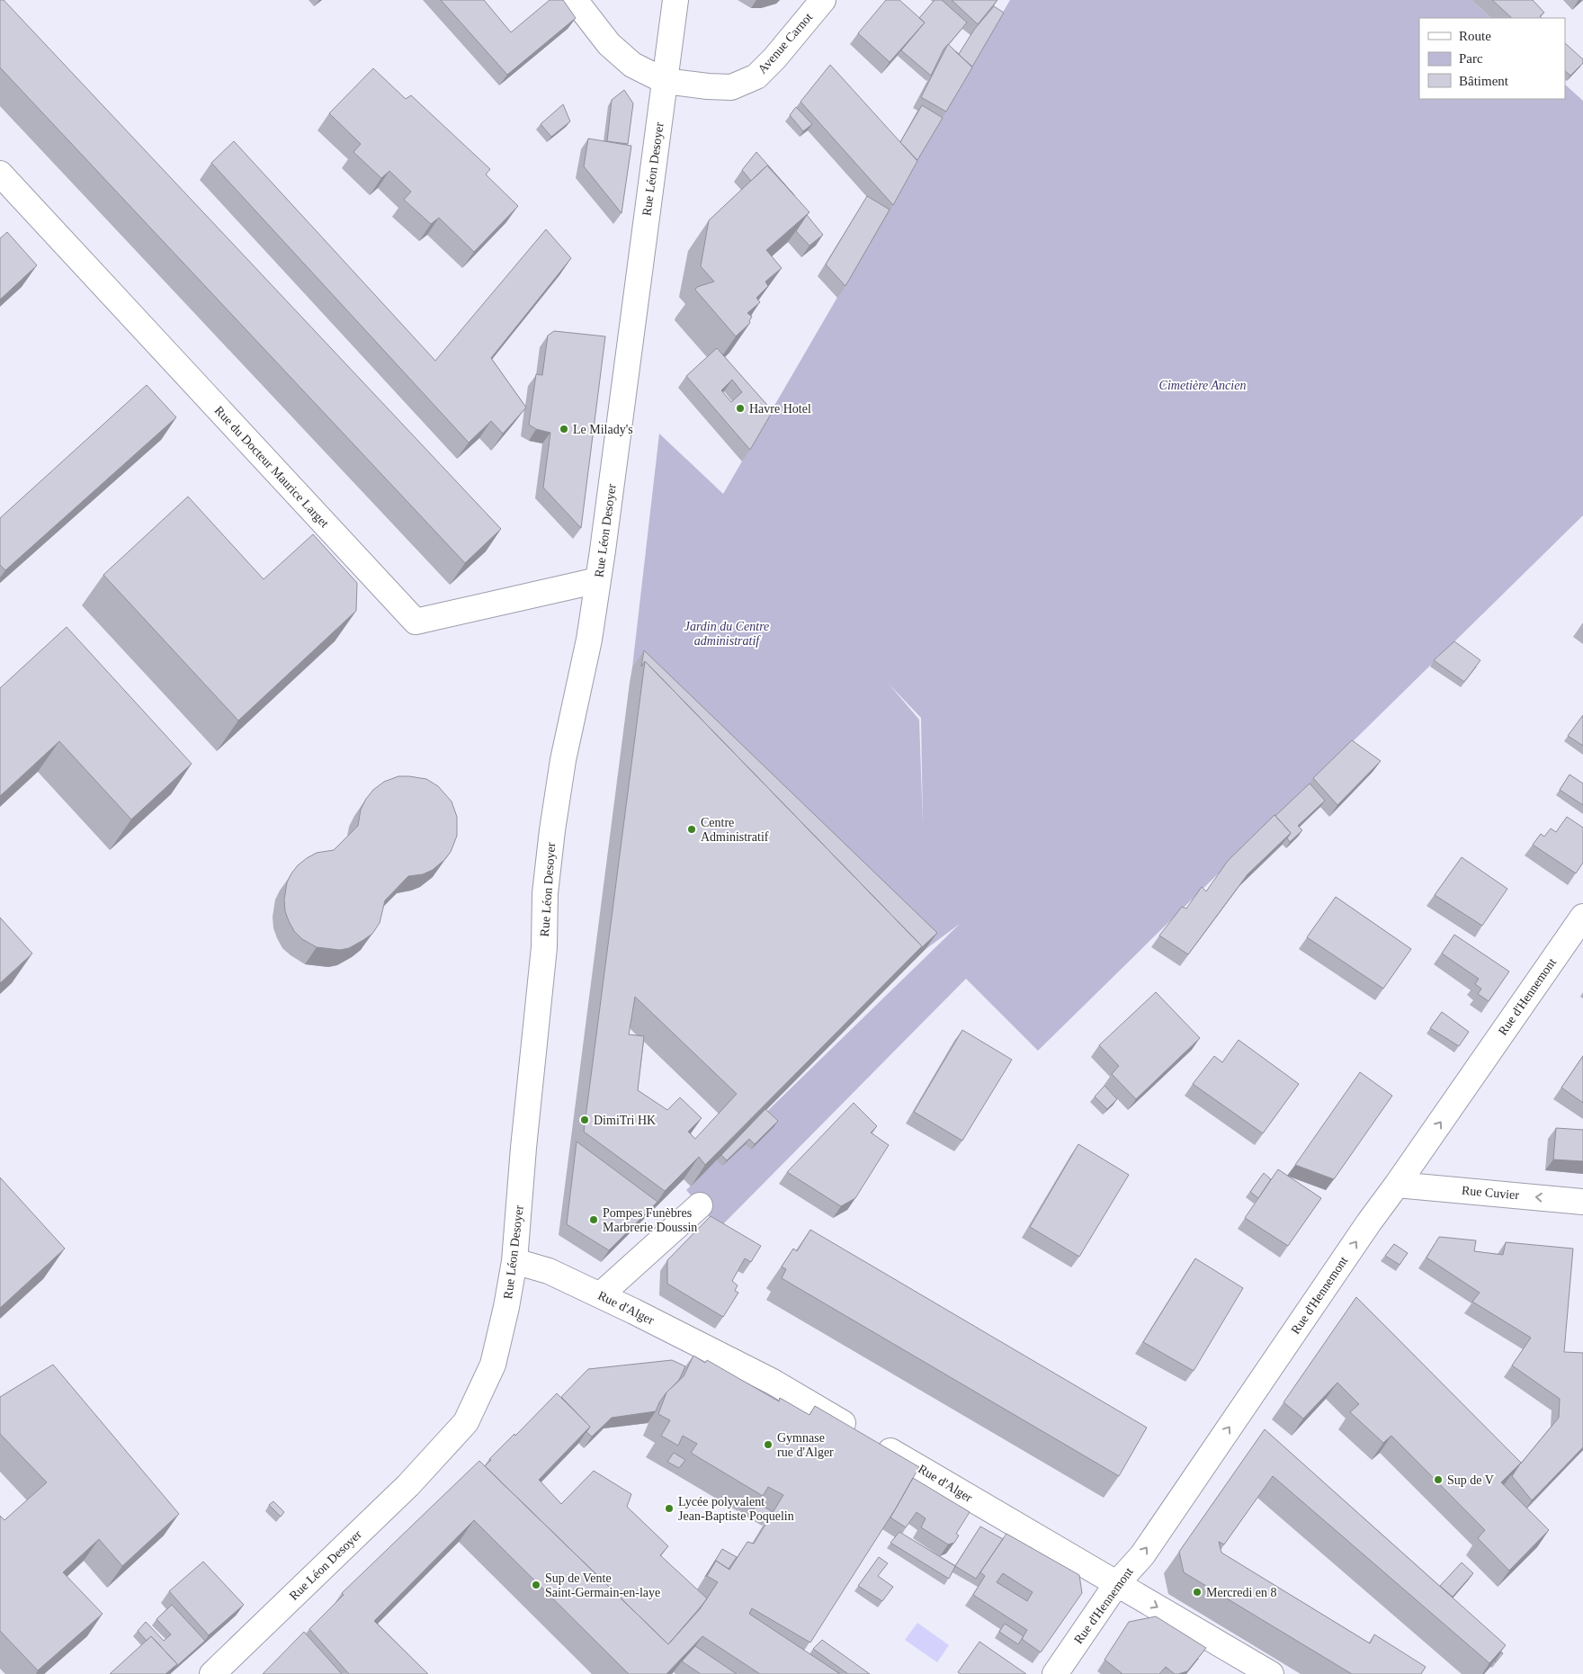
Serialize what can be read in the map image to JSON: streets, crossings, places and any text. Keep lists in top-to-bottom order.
{
  "streets": {
    "street": [
      "Avenue Carnot",
      "Rue Léon Desoyer",
      "Rue du Docteur Maurice Larget",
      "Rue d'Hennemont",
      "Rue Cuvier",
      "Rue d'Alger"
    ]
  },
  "crossings": [
    ["Avenue Carnot", "Rue Léon Desoyer"],
    ["Rue Léon Desoyer", "Rue du Docteur Maurice Larget"],
    ["Rue Léon Desoyer", "Rue d'Alger"],
    ["Rue d'Hennemont", "Rue Cuvier"],
    ["Rue d'Hennemont", "Rue d'Alger"]
  ],
  "one_way": ["Rue d'Hennemont", "Rue Cuvier"],
  "parks": ["Cimetière Ancien", "Jardin du Centre administratif"],
  "places": [
    "Havre Hotel",
    "Le Milady's",
    "Centre Administratif",
    "DimiTri HK",
    "Pompes Funèbres Marbrerie Doussin",
    "Gymnase rue d'Alger",
    "Sup de V",
    "Lycée polyvalent Jean-Baptiste Poquelin",
    "Sup de Vente Saint-Germain-en-laye",
    "Mercredi en 8"
  ],
  "legend": ["Route", "Parc", "Bâtiment"]
}
